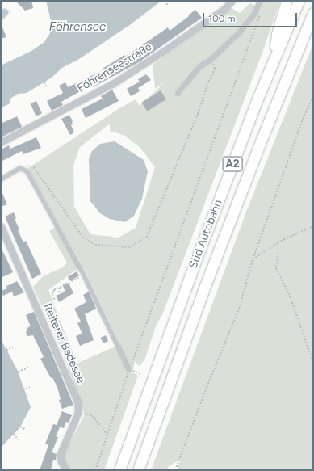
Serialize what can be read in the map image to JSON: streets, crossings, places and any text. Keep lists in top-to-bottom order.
{
  "streets": {
    "highway": ["A2", "Süd Autobahn"],
    "street": ["Föhrenseestraße", "Reiterer Badesee"]
  },
  "water": ["Föhrensee"],
  "scale_bar": "100 m"
}
